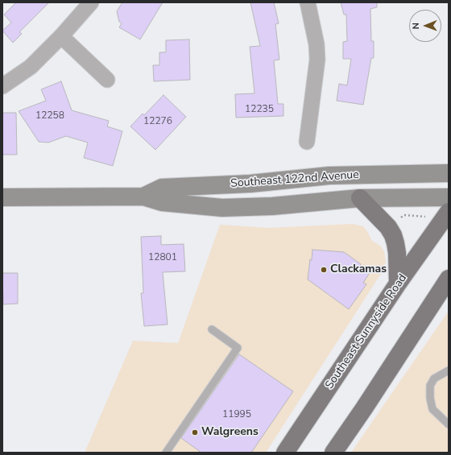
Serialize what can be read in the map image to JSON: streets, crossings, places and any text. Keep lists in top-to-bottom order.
{
  "streets": {
    "main road": ["Southeast 122nd Avenue", "Southeast Sunnyside Road"]
  },
  "places": ["Clackamas", "Walgreens"],
  "house_numbers": [
    "12235",
    "12258",
    "12276",
    "12801",
    "11995"
  ],
  "north": "left"
}
